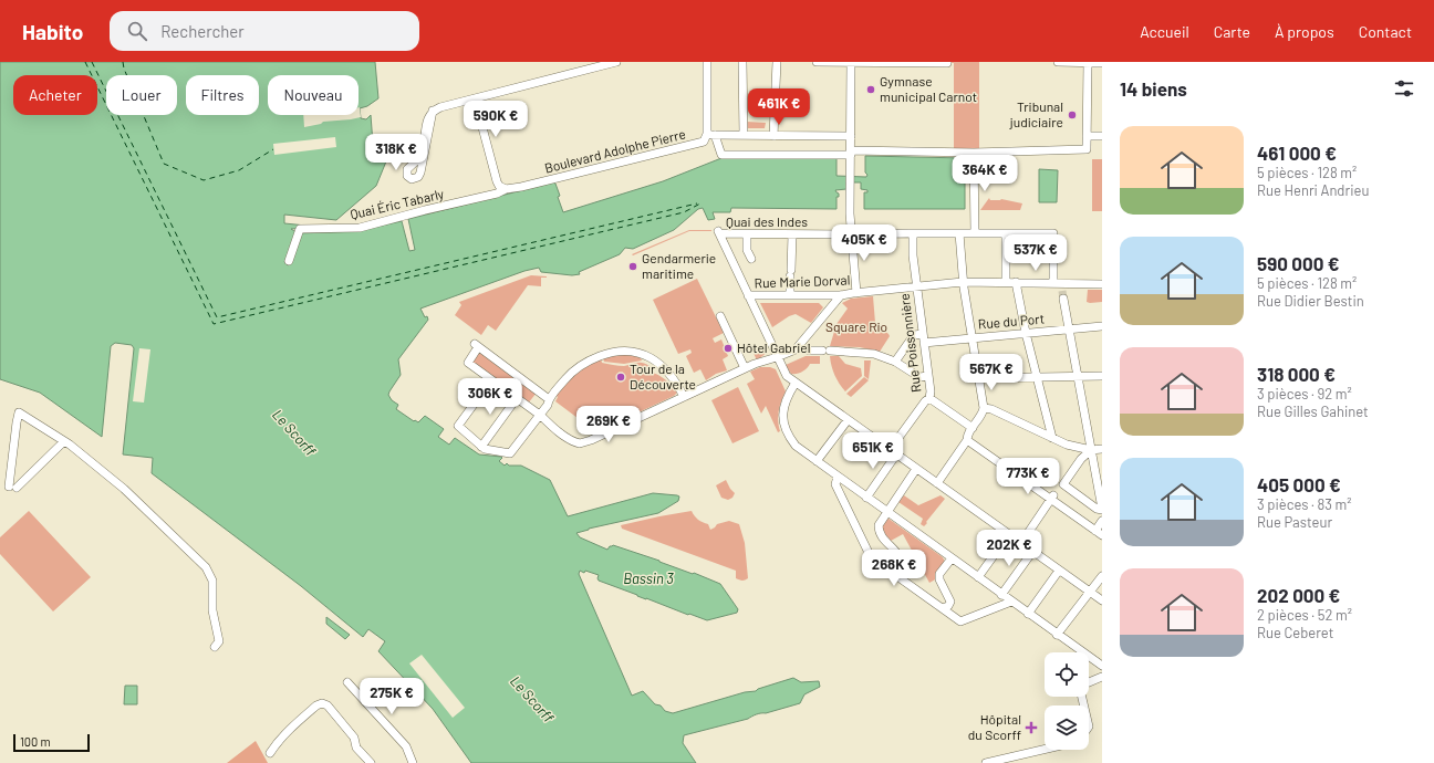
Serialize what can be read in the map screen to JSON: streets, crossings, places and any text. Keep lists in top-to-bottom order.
{
  "streets": {
    "street": [
      "Boulevard Adolphe Pierre",
      "Quai Éric Tabarly",
      "Quai des Indes",
      "Rue Marie Dorval",
      "Rue du Port",
      "Rue Poissonnière"
    ]
  },
  "crossings": [
    ["Boulevard Adolphe Pierre", "Quai Éric Tabarly"],
    ["Quai des Indes", "Rue Marie Dorval"],
    ["Quai des Indes", "Rue Poissonnière"],
    ["Rue Marie Dorval", "Rue Poissonnière"],
    ["Rue du Port", "Rue Poissonnière"]
  ],
  "water": ["Le Scorff", "Bassin 3"],
  "parks": ["Square Rio"],
  "places": {
    "other": [
      "Gymnase municipal Carnot",
      "Tribunal judiciaire",
      "Gendarmerie maritime",
      "Hôtel Gabriel",
      "Tour de la Découverte"
    ],
    "health": ["Hôpital du Scorff"]
  },
  "scale_bar": "100 m",
  "page": {
    "header": "Habito",
    "search": "Rechercher",
    "nav": [
      "Accueil",
      "Carte",
      "À propos",
      "Contact"
    ],
    "heading": "14 biens",
    "chip": [
      "Acheter",
      "Louer",
      "Filtres",
      "Nouveau"
    ],
    "price": [
      "461K €",
      "590K €",
      "318K €",
      "364K €",
      "405K €",
      "537K €",
      "567K €",
      "306K €",
      "269K €",
      "651K €",
      "773K €",
      "202K €",
      "268K €",
      "275K €"
    ],
    "list": [
      {
        "name": "461 000 €",
        "note": "5 pièces · 128 m² · Rue Henri Andrieu"
      },
      {
        "name": "590 000 €",
        "note": "5 pièces · 128 m² · Rue Didier Bestin"
      },
      {
        "name": "318 000 €",
        "note": "3 pièces · 92 m² · Rue Gilles Gahinet"
      },
      {
        "name": "405 000 €",
        "note": "3 pièces · 83 m² · Rue Pasteur"
      },
      {
        "name": "202 000 €",
        "note": "2 pièces · 52 m² · Rue Ceberet"
      }
    ],
    "scale": "100 m"
  }
}
